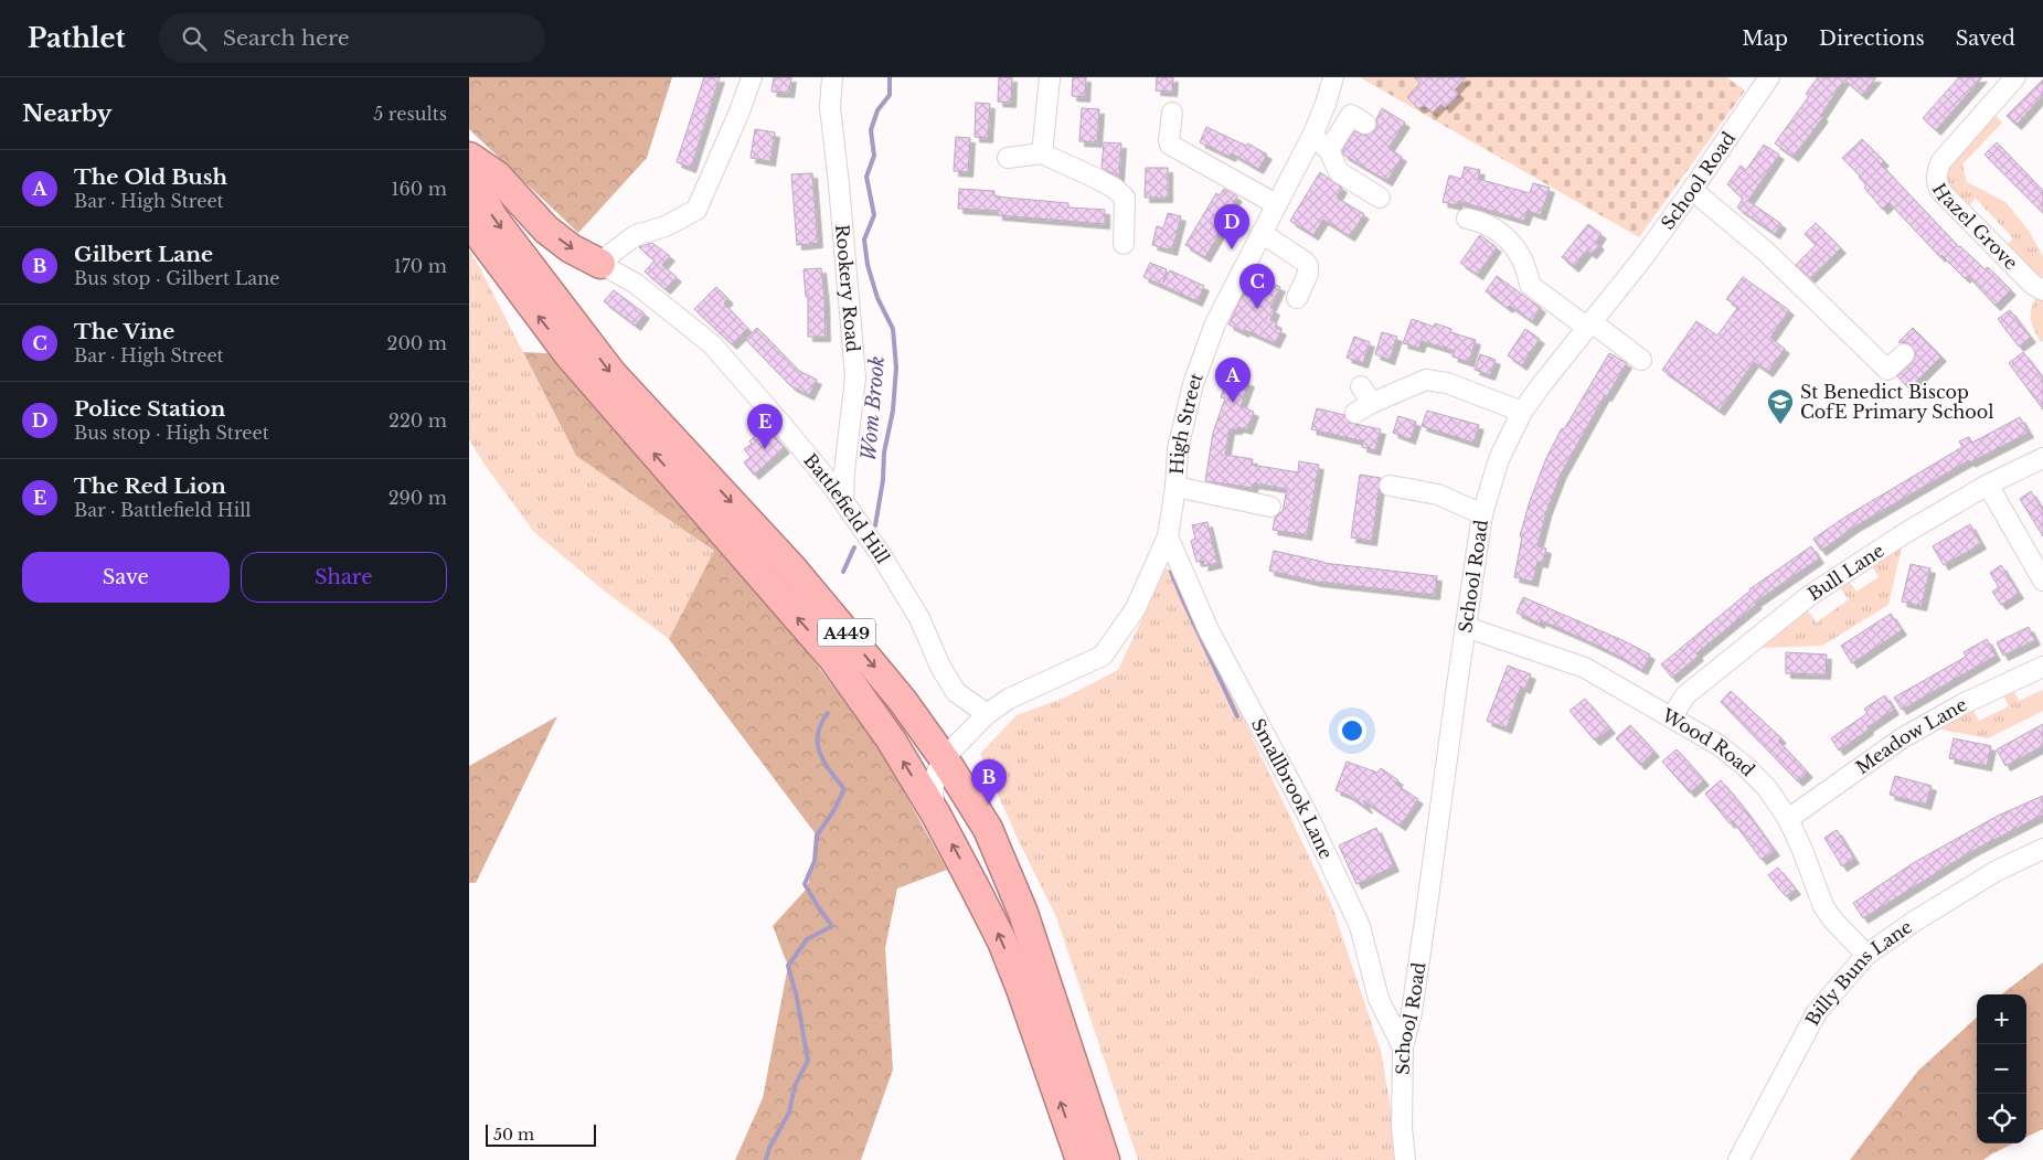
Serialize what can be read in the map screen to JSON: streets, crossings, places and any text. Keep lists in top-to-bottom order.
{
  "streets": {
    "highway": ["A449"],
    "street": [
      "School Road",
      "Hazel Grove",
      "Rookery Road",
      "High Street",
      "Battlefield Hill",
      "Bull Lane",
      "Meadow Lane",
      "Wood Road",
      "Smallbrook Lane",
      "Billy Buns Lane"
    ]
  },
  "crossings": [
    ["School Road", "Wood Road"],
    ["School Road", "Smallbrook Lane"],
    ["Rookery Road", "Battlefield Hill"],
    ["High Street", "Battlefield Hill"],
    ["High Street", "A449"],
    ["High Street", "Smallbrook Lane"],
    ["Bull Lane", "Wood Road"],
    ["Meadow Lane", "Wood Road"],
    ["Wood Road", "Billy Buns Lane"]
  ],
  "water": ["Wom Brook"],
  "places": {
    "school or university": ["St Benedict Biscop CofE Primary School"]
  },
  "scale_bar": "50 m",
  "page": {
    "header": "Pathlet",
    "search": "Search here",
    "nav": ["Map", "Directions", "Saved"],
    "heading": ["Nearby", "5 results"],
    "list": [
      {
        "mark": "A",
        "name": "The Old Bush",
        "note": "Bar · High Street",
        "value": "160 m"
      },
      {
        "mark": "B",
        "name": "Gilbert Lane",
        "note": "Bus stop · Gilbert Lane",
        "value": "170 m"
      },
      {
        "mark": "C",
        "name": "The Vine",
        "note": "Bar · High Street",
        "value": "200 m"
      },
      {
        "mark": "D",
        "name": "Police Station",
        "note": "Bus stop · High Street",
        "value": "220 m"
      },
      {
        "mark": "E",
        "name": "The Red Lion",
        "note": "Bar · Battlefield Hill",
        "value": "290 m"
      }
    ],
    "pins": [
      "D",
      "C",
      "A",
      "E",
      "B"
    ],
    "buttons": ["Save", "Share"],
    "map_buttons": ["+", "−"],
    "scale": "50 m"
  }
}
